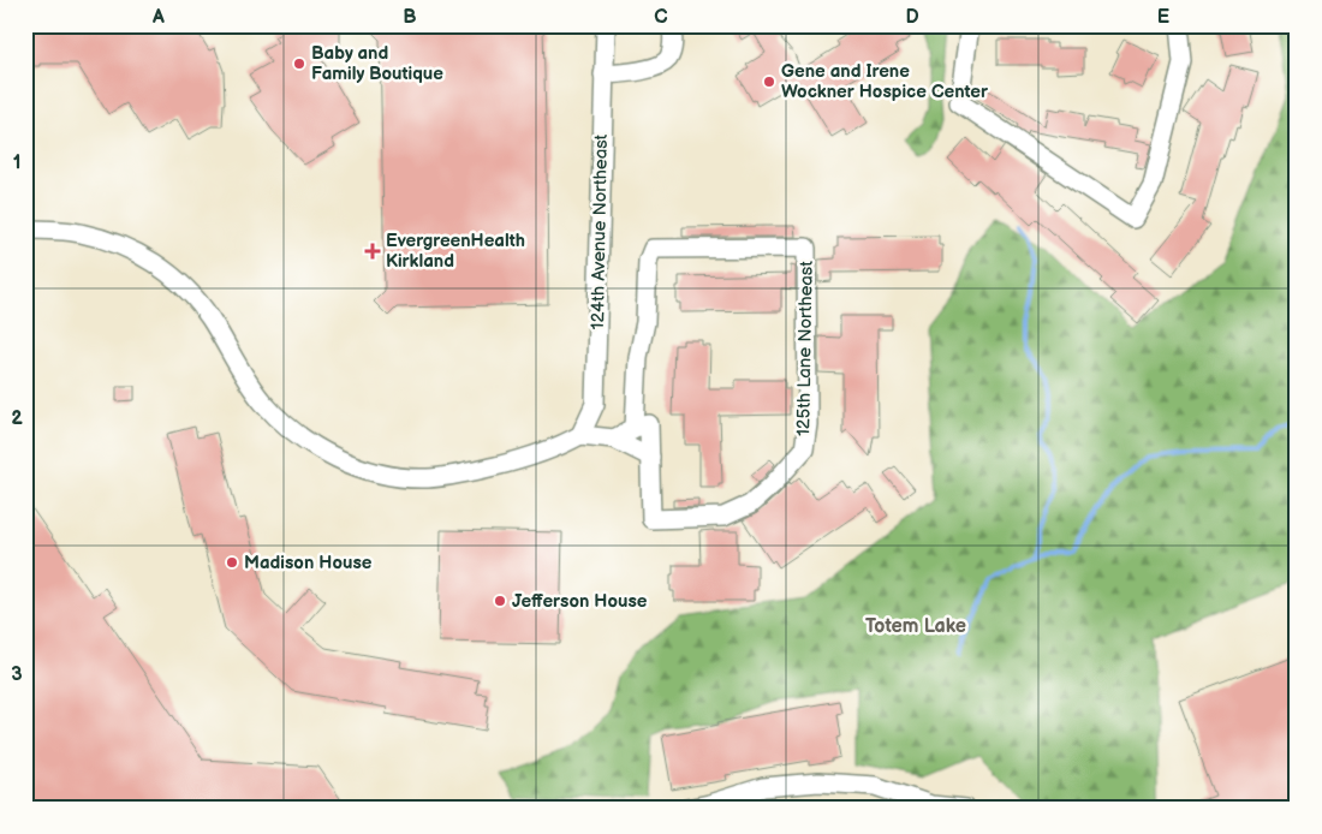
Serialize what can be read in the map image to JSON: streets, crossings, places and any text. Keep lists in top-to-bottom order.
{
  "streets": {
    "street": ["124th Avenue Northeast", "125th Lane Northeast"]
  },
  "districts": ["Totem Lake"],
  "places": {
    "other": [
      "Baby and Family Boutique",
      "Gene and Irene Wockner Hospice Center",
      "Madison House",
      "Jefferson House"
    ],
    "health": ["EvergreenHealth Kirkland"]
  },
  "grid": {
    "columns": [
      "A",
      "B",
      "C",
      "D",
      "E"
    ],
    "rows": ["1", "2", "3"]
  }
}
